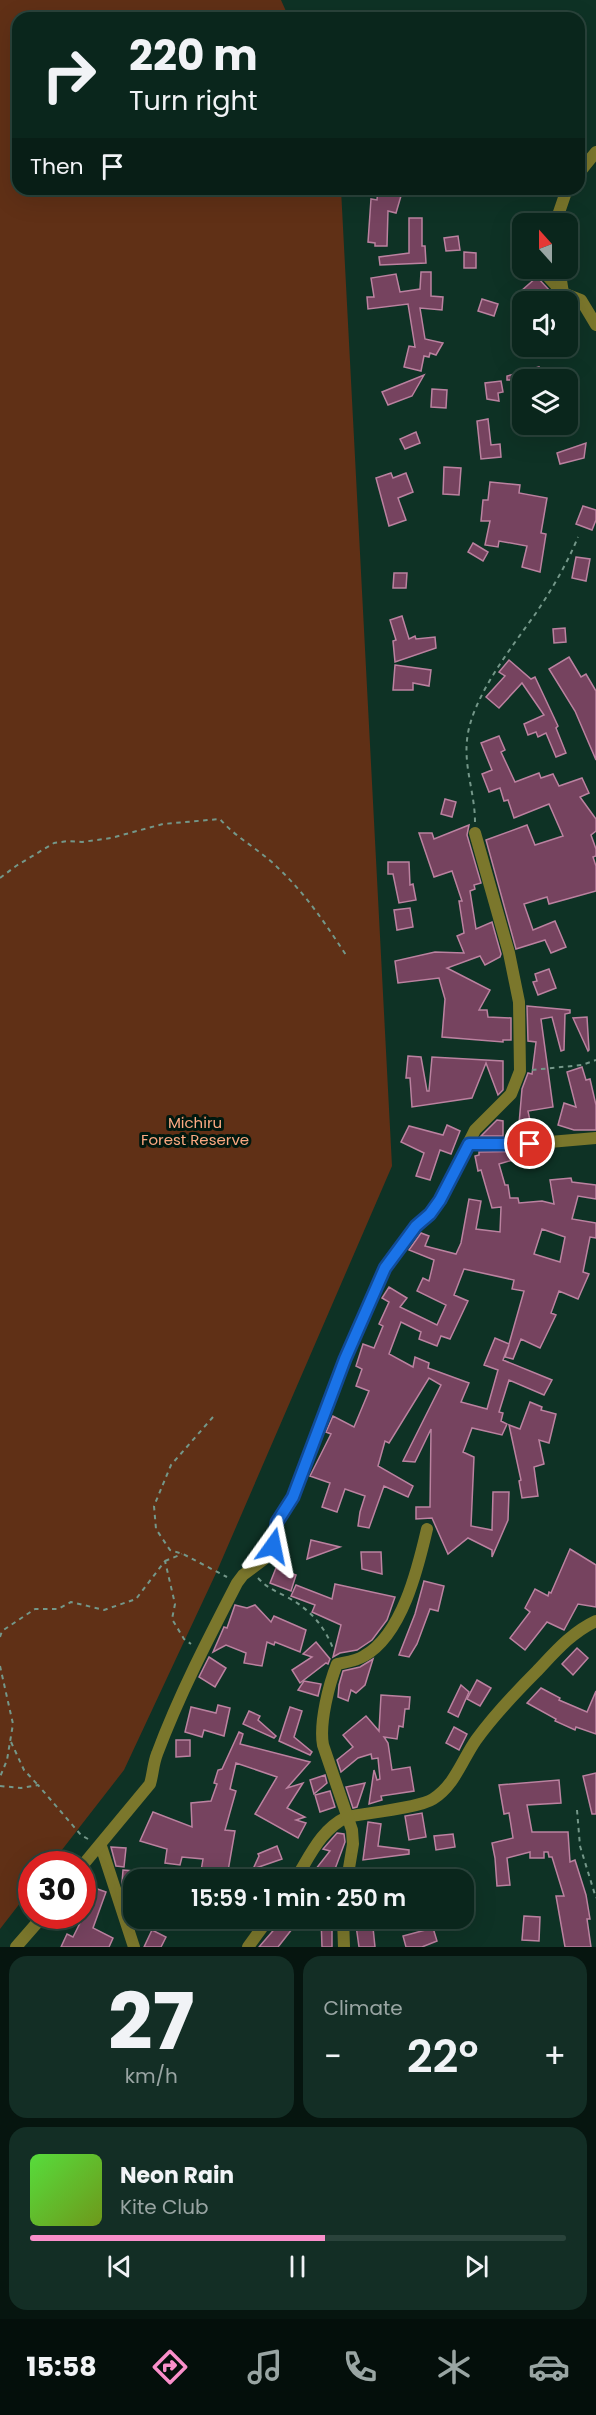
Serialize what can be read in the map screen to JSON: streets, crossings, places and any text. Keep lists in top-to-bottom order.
{
  "parks": ["Michiru Forest Reserve"],
  "north": "top",
  "page": {
    "turn": ["220 m", "Turn right"],
    "then": "Then",
    "limit": "30",
    "trip": "15:59 · 1 min · 250 m",
    "tile": [
      ["27", "km/h"],
      "Climate"
    ],
    "heat": ["−", "22°", "+"],
    "song": ["Neon Rain", "Kite Club"],
    "tabs": "15:58"
  }
}
